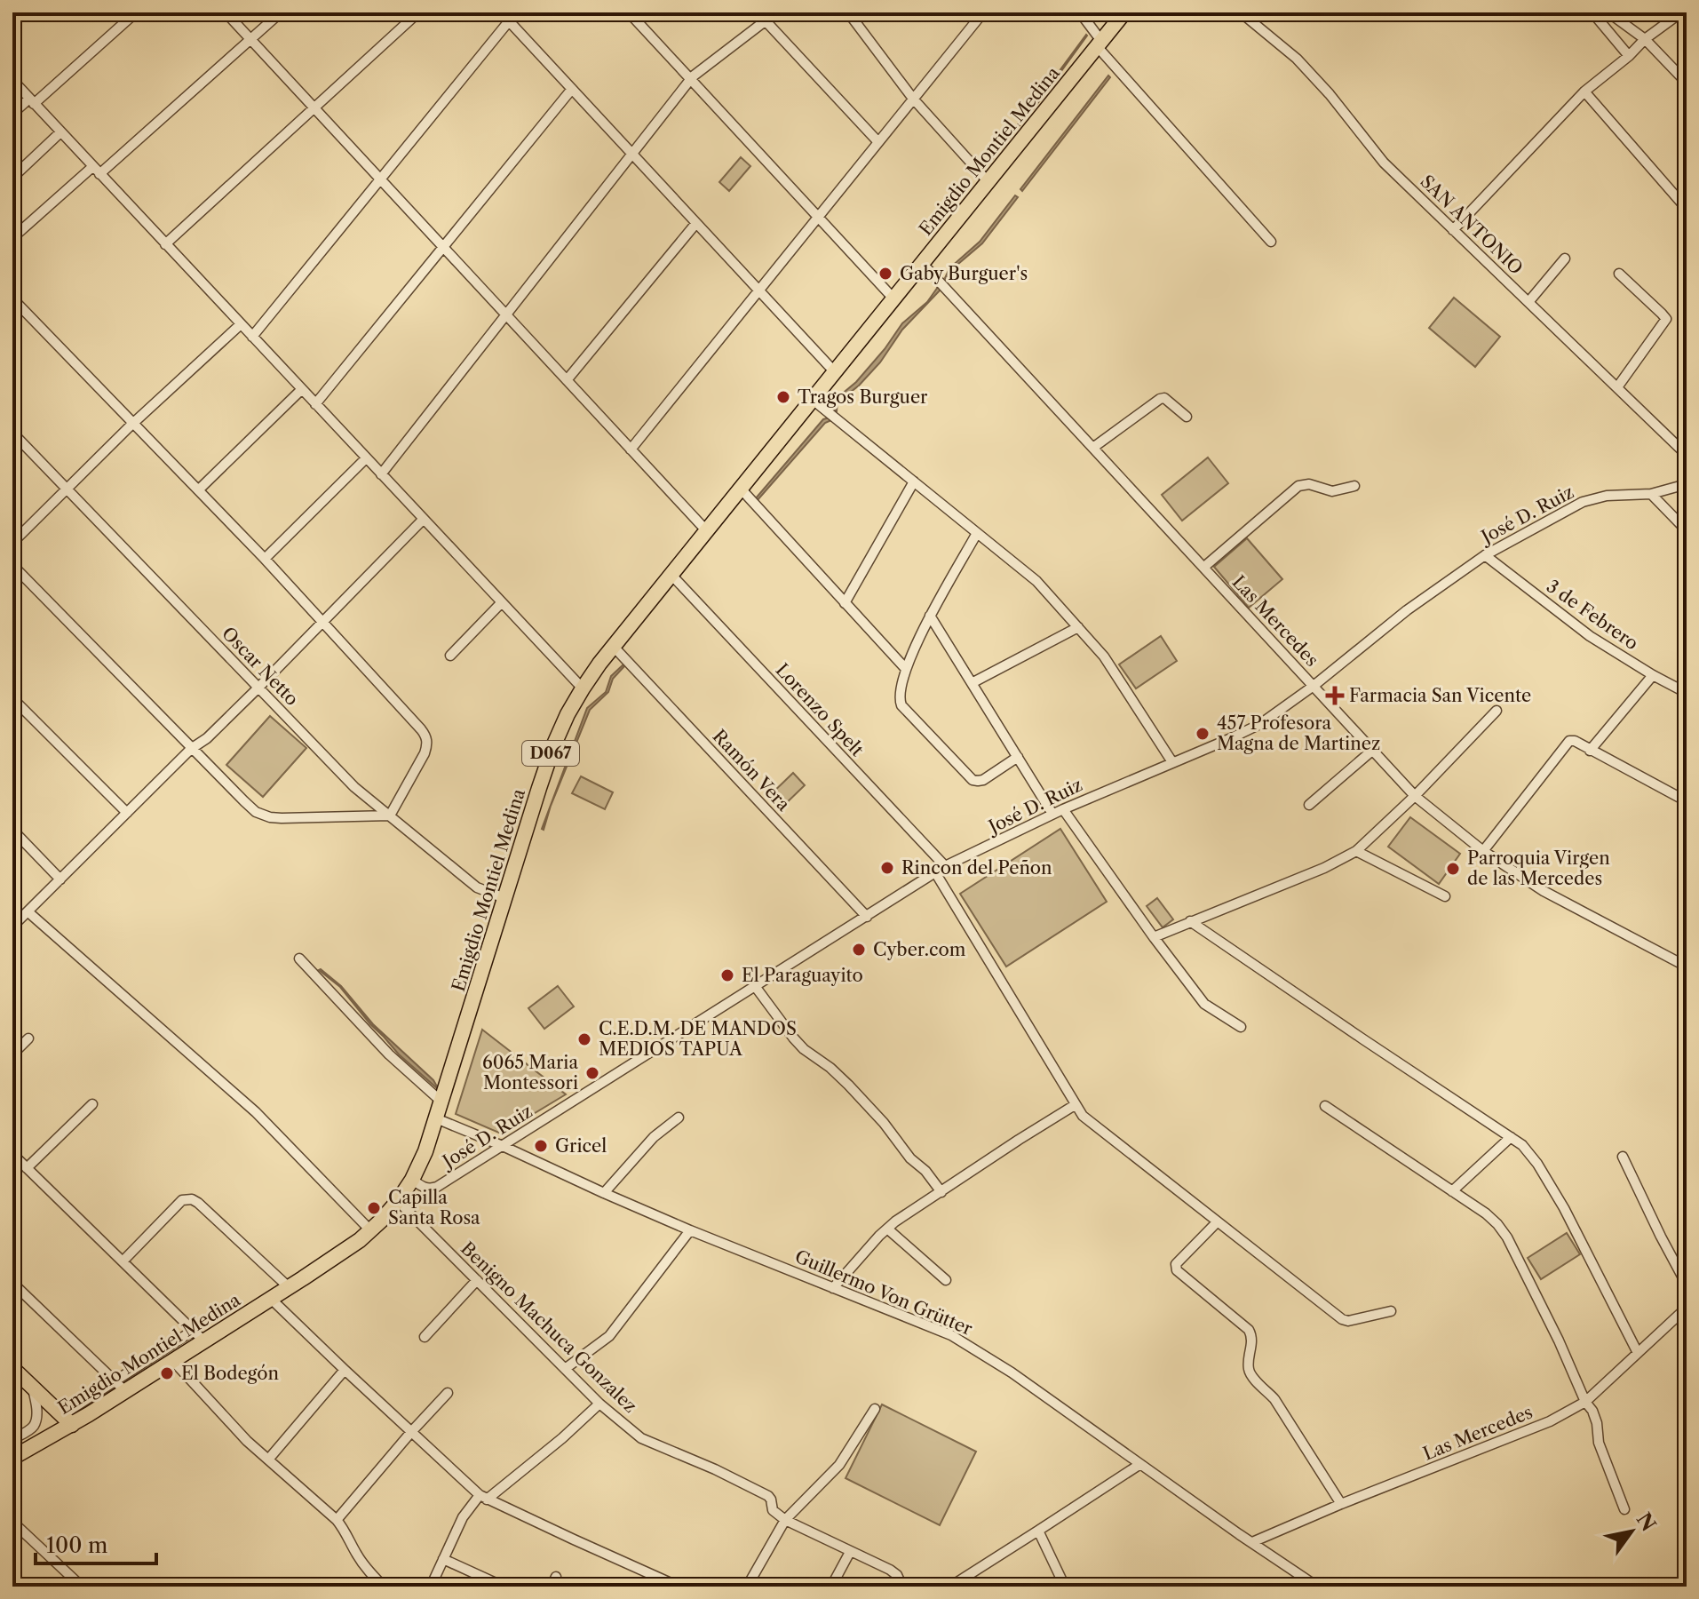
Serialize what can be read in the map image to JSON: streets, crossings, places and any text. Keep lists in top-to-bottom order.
{
  "streets": {
    "main road": ["Emigdio Montiel Medina", "D067"],
    "street": [
      "SAN ANTONIO",
      "José D. Ruiz",
      "3 de Febrero",
      "Las Mercedes",
      "Oscar Netto",
      "Lorenzo Spelt",
      "Ramón Vera",
      "Guillermo Von Grütter",
      "Benigno Machuca Gonzalez"
    ]
  },
  "crossings": [
    ["Emigdio Montiel Medina", "José D. Ruiz"],
    ["Emigdio Montiel Medina", "Las Mercedes"],
    ["Emigdio Montiel Medina", "Oscar Netto"],
    ["Emigdio Montiel Medina", "Lorenzo Spelt"],
    ["Emigdio Montiel Medina", "Ramón Vera"],
    ["Emigdio Montiel Medina", "Guillermo Von Grütter"],
    ["Emigdio Montiel Medina", "Benigno Machuca Gonzalez"],
    ["José D. Ruiz", "3 de Febrero"],
    ["José D. Ruiz", "Las Mercedes"],
    ["José D. Ruiz", "Lorenzo Spelt"],
    ["José D. Ruiz", "Ramón Vera"],
    ["José D. Ruiz", "Guillermo Von Grütter"],
    ["Las Mercedes", "Guillermo Von Grütter"]
  ],
  "places": {
    "other": [
      "Gaby Burguer's",
      "Tragos Burguer",
      "457 Profesora Magna de Martinez",
      "Rincon del Peñon",
      "Parroquia Virgen de las Mercedes",
      "Cyber.com",
      "El Paraguayito",
      "C.E.D.M. DE MANDOS MEDIOS TAPUA",
      "6065 Maria Montessori",
      "Gricel",
      "Capilla Santa Rosa",
      "El Bodegón"
    ],
    "health": ["Farmacia San Vicente"]
  },
  "scale_bar": "100 m",
  "north": "top right"
}
